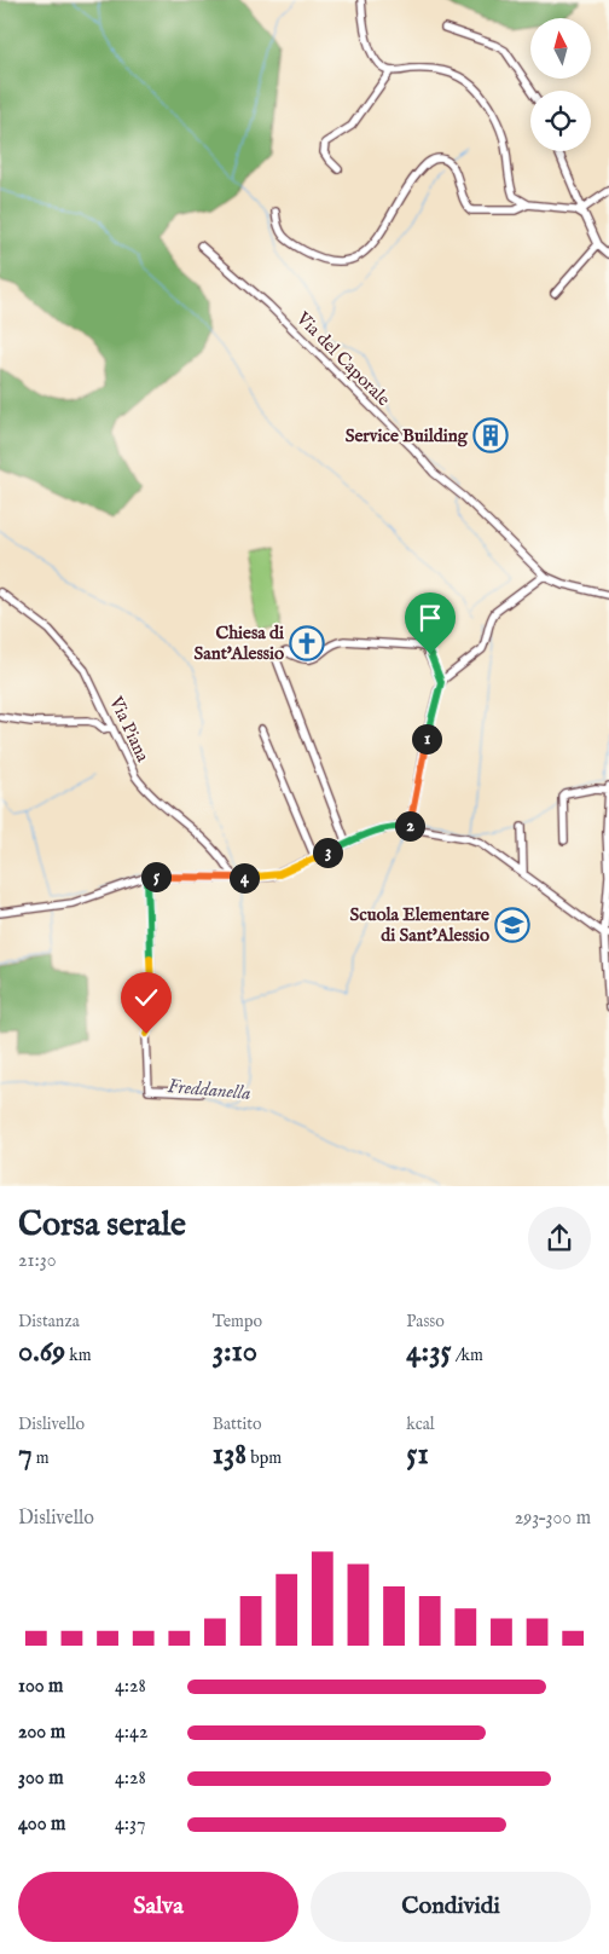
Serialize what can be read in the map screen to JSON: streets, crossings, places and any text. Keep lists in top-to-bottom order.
{
  "streets": {
    "street": ["Via del Caporale", "Via Piana"]
  },
  "water": ["Freddanella"],
  "places": {
    "building": ["Service Building"],
    "church": ["Chiesa di Sant'Alessio"],
    "school or university": ["Scuola Elementare di Sant'Alessio"]
  },
  "north": "top",
  "page": {
    "pins": [
      "1",
      "2",
      "3",
      "5",
      "4"
    ],
    "heading": ["Corsa serale", "21:30"],
    "stats": [
      ["Distanza", "0.69 km"],
      ["Tempo", "3:10"],
      ["Passo", "4:35 /km"],
      ["Dislivello", "7 m"],
      ["Battito", "138 bpm"],
      ["kcal", "51"]
    ],
    "chart": ["Dislivello", "293–300 m"],
    "list": [
      {
        "name": "100 m",
        "note": "4:28"
      },
      {
        "name": "200 m",
        "note": "4:42"
      },
      {
        "name": "300 m",
        "note": "4:28"
      },
      {
        "name": "400 m",
        "note": "4:37"
      }
    ],
    "buttons": ["Salva", "Condividi"]
  }
}
